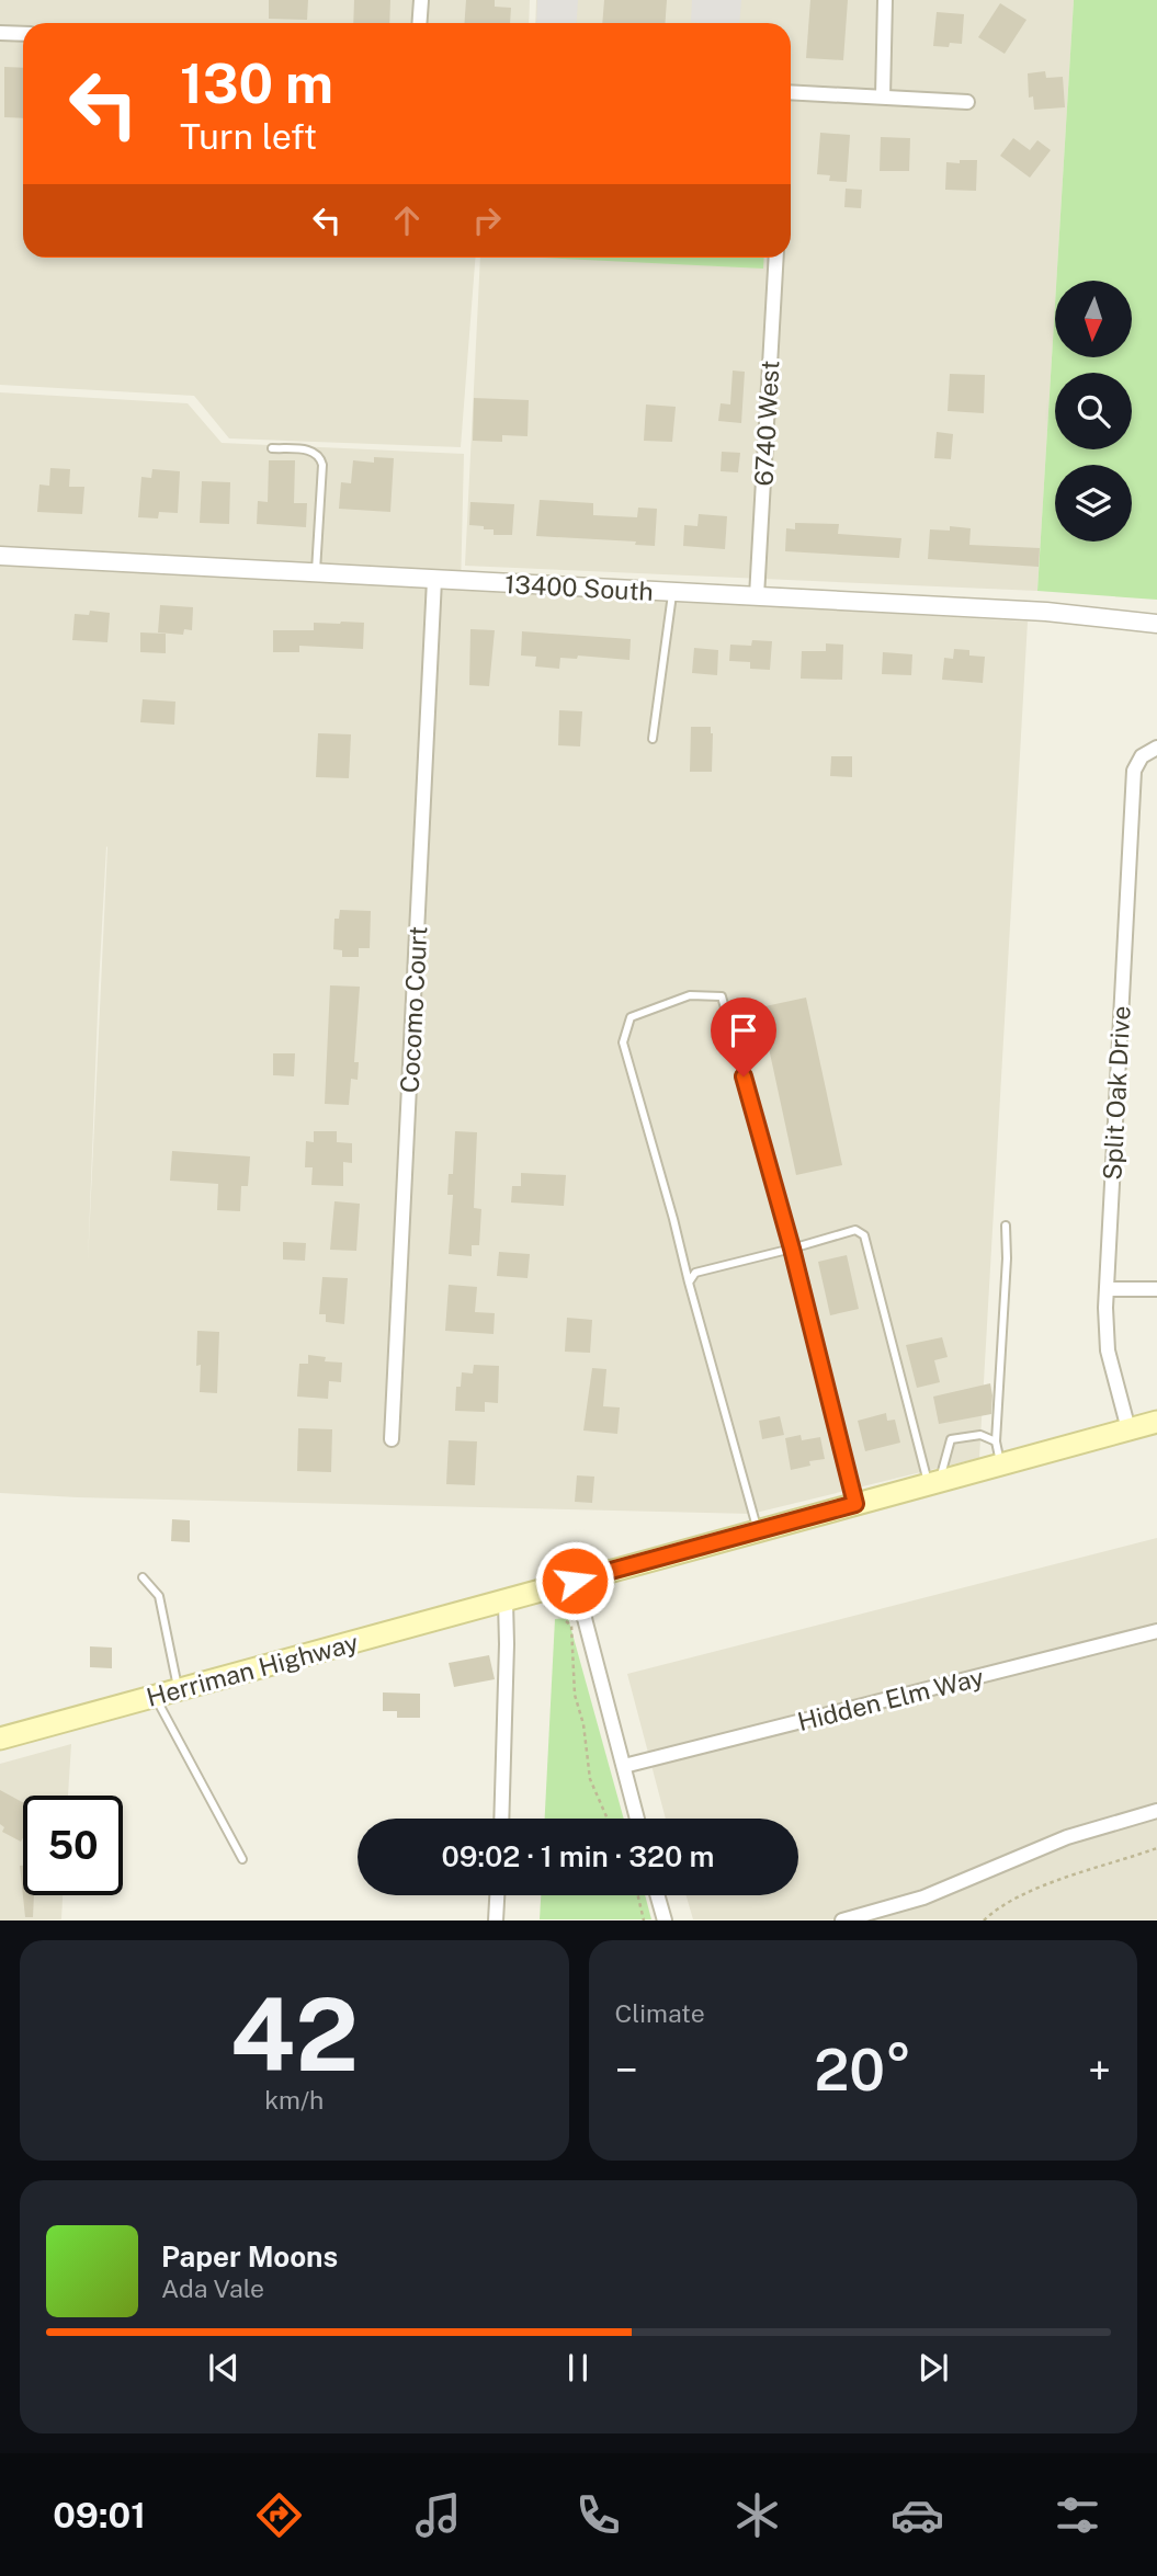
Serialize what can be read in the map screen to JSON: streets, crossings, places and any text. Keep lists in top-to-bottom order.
{
  "streets": {
    "main road": ["Herriman Highway"],
    "street": [
      "6740 West",
      "13400 South",
      "Cocomo Court",
      "Split Oak Drive",
      "Hidden Elm Way"
    ]
  },
  "crossings": [
    ["6740 West", "13400 South"],
    ["13400 South", "Cocomo Court"],
    ["Split Oak Drive", "Herriman Highway"]
  ],
  "north": "bottom",
  "page": {
    "turn": ["130 m", "Turn left"],
    "limit": "50",
    "trip": "09:02 · 1 min · 320 m",
    "tile": [
      ["42", "km/h"],
      "Climate"
    ],
    "heat": ["−", "20°", "+"],
    "song": ["Paper Moons", "Ada Vale"],
    "tabs": "09:01"
  }
}
